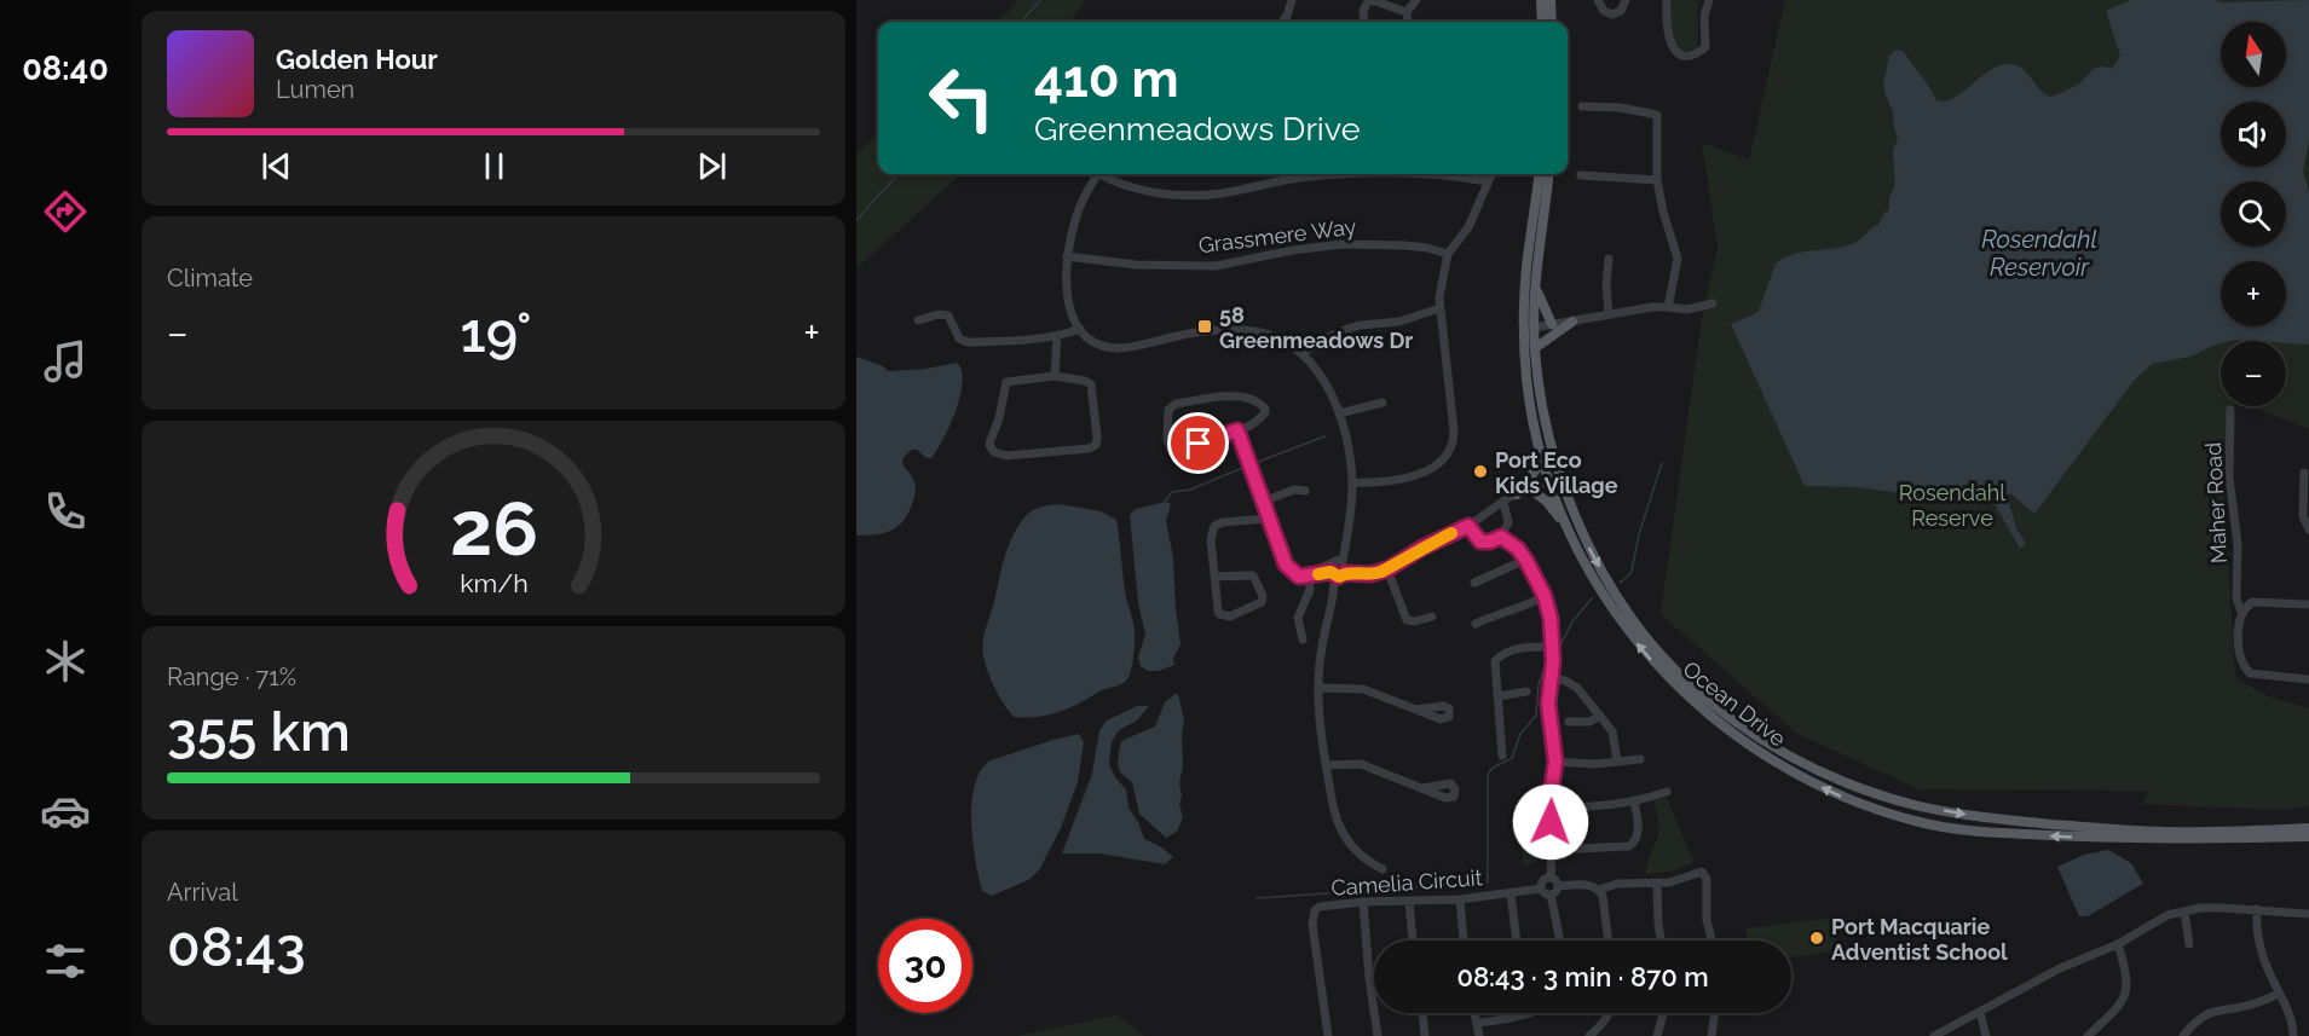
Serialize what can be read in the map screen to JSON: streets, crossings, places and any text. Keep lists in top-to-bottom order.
{
  "streets": {
    "main road": ["Ocean Drive"],
    "street": ["Grassmere Way", "Maher Road", "Camelia Circuit"]
  },
  "water": ["Rosendahl Reservoir"],
  "parks": ["Rosendahl Reserve"],
  "places": {
    "transit": ["58 Greenmeadows Dr"],
    "other": ["Port Eco Kids Village", "Port Macquarie Adventist School"]
  },
  "north": "top",
  "page": {
    "tabs": "08:40",
    "map_buttons": ["+", "−"],
    "turn": ["410 m", "Greenmeadows Drive"],
    "song": ["Golden Hour", "Lumen"],
    "tile": [
      "Climate",
      ["Range · 71%", "355 km"],
      ["Arrival", "08:43"]
    ],
    "heat": ["−", "19°", "+"],
    "limit": "30",
    "trip": "08:43 · 3 min · 870 m",
    "gauge": ["26", "km/h"]
  }
}
